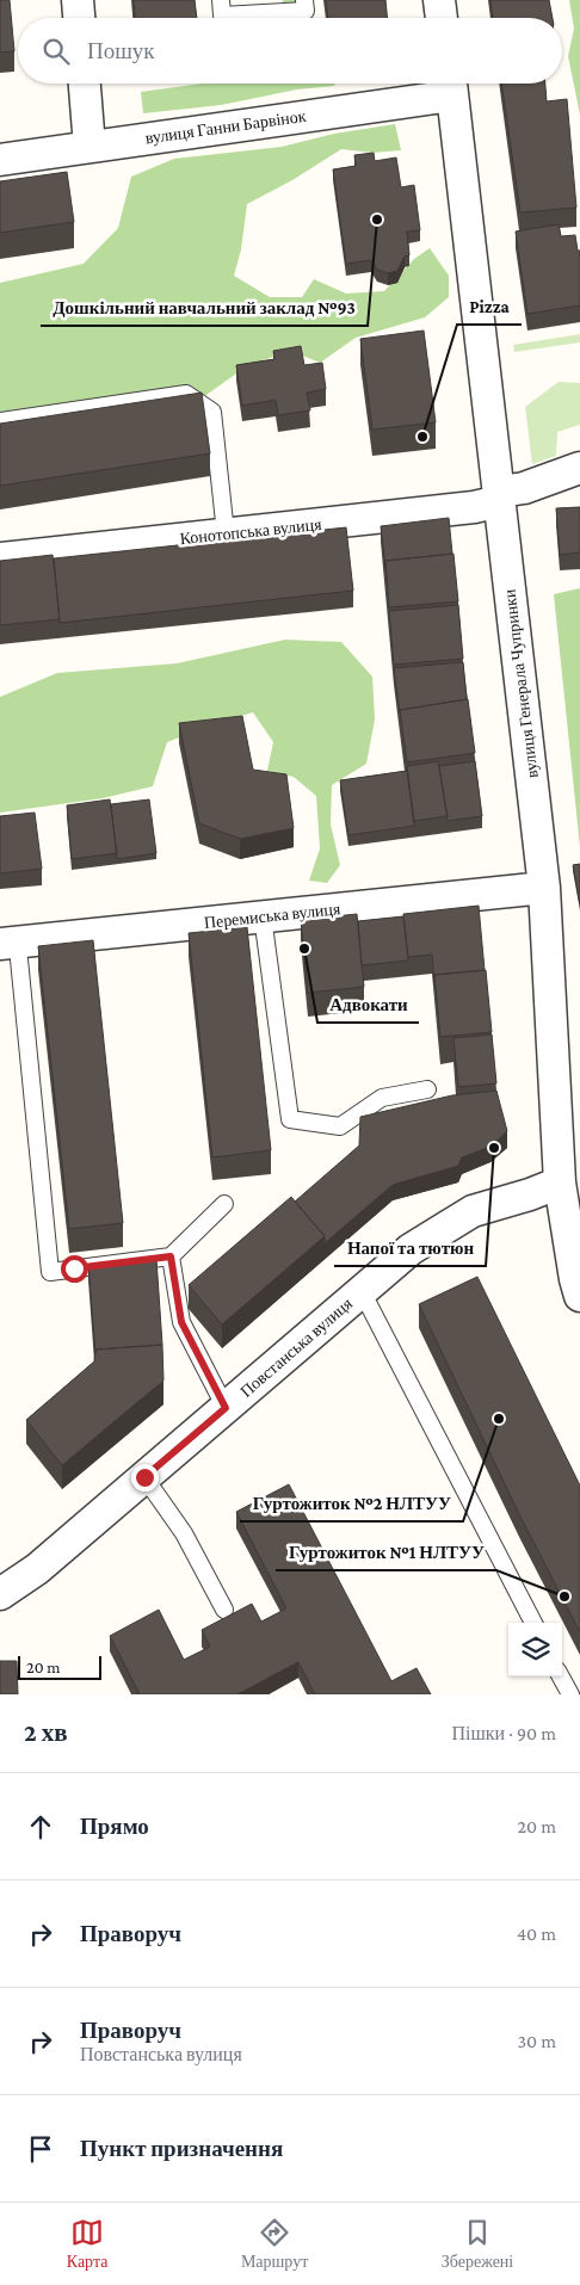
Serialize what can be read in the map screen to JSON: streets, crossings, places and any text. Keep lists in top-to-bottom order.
{
  "streets": {
    "street": [
      "вулиця Ганни Барвінок",
      "Конотопська вулиця",
      "вулиця Генерала Чупринки",
      "Перемиська вулиця",
      "Повстанська вулиця"
    ]
  },
  "crossings": [
    ["вулиця Ганни Барвінок", "вулиця Генерала Чупринки"],
    ["Конотопська вулиця", "вулиця Генерала Чупринки"],
    ["вулиця Генерала Чупринки", "Перемиська вулиця"],
    ["вулиця Генерала Чупринки", "Повстанська вулиця"]
  ],
  "places": [
    "Дошкільний навчальний заклад №93",
    "Pizza",
    "Адвокати",
    "Напої та тютюн",
    "Гуртожиток №2 НЛТУУ",
    "Гуртожиток №1 НЛТУУ"
  ],
  "scale_bar": "20 m",
  "page": {
    "search": "Пошук",
    "scale": "20 m",
    "heading": ["2 хв", "Пішки · 90 m"],
    "list": [
      ["Прямо", "20 m"],
      ["Праворуч", "40 m"],
      ["Праворуч", "Повстанська вулиця", "30 m"],
      "Пункт призначення"
    ],
    "nav": ["Карта", "Маршрут", "Збережені"]
  }
}
